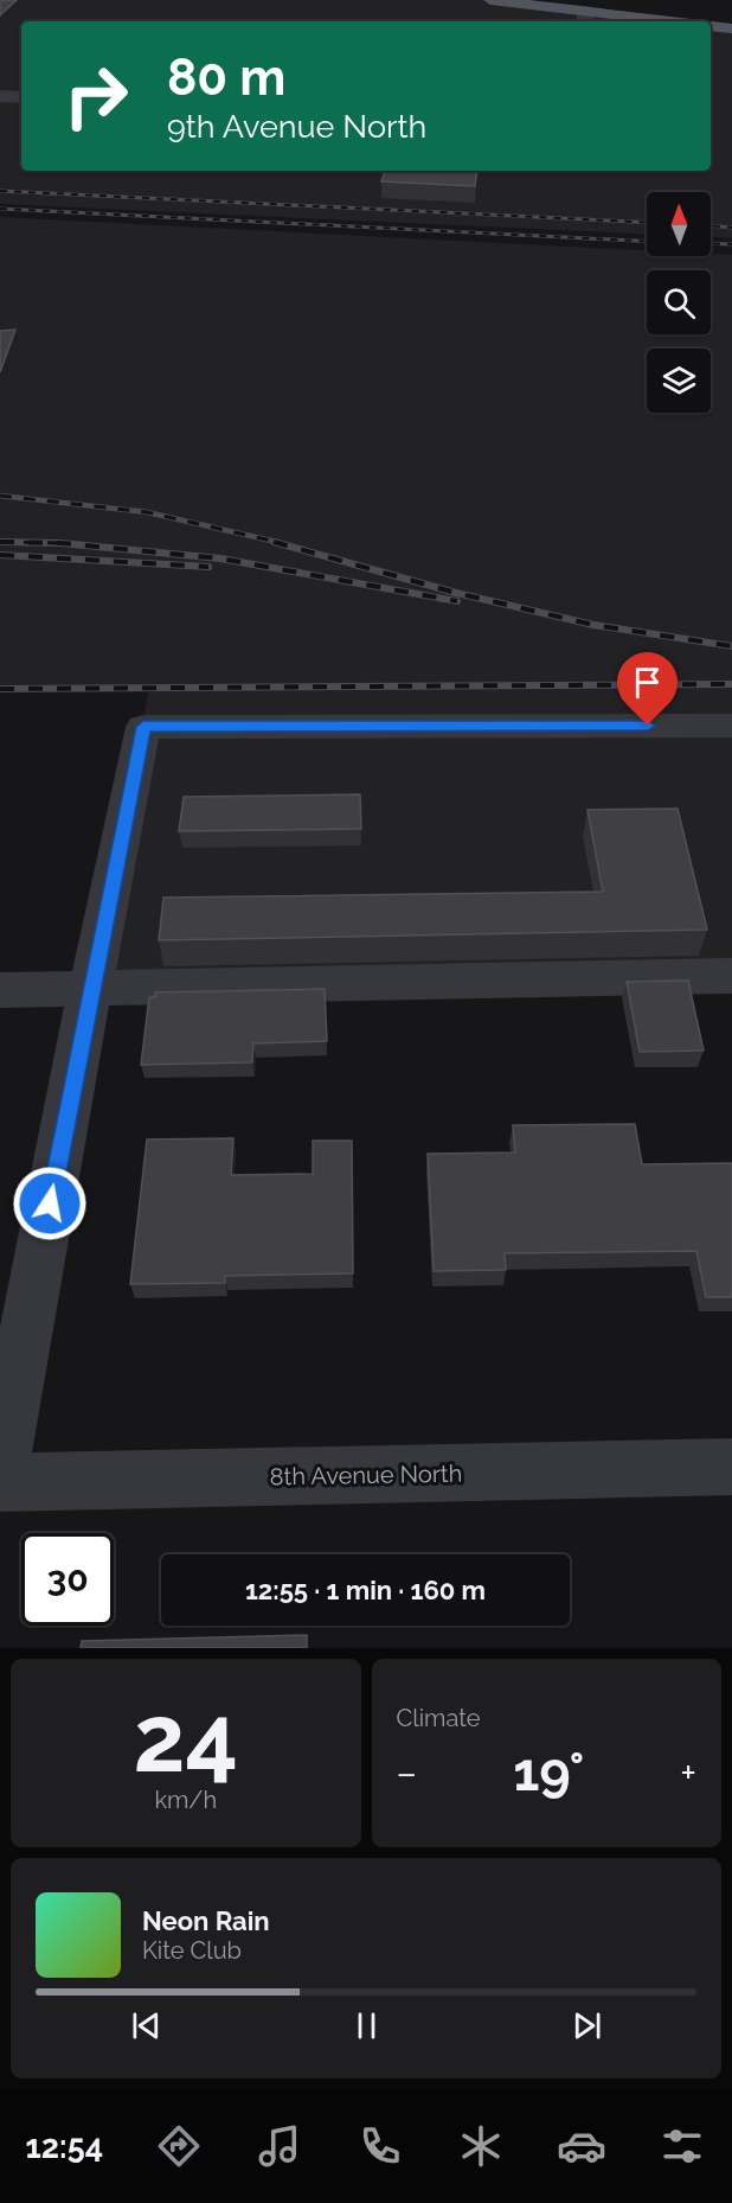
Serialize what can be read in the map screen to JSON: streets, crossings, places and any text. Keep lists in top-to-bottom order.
{
  "streets": {
    "street": ["8th Avenue North"]
  },
  "north": "top",
  "page": {
    "turn": ["80 m", "9th Avenue North"],
    "limit": "30",
    "trip": "12:55 · 1 min · 160 m",
    "tile": [
      ["24", "km/h"],
      "Climate"
    ],
    "heat": ["−", "19°", "+"],
    "song": ["Neon Rain", "Kite Club"],
    "tabs": "12:54"
  }
}
